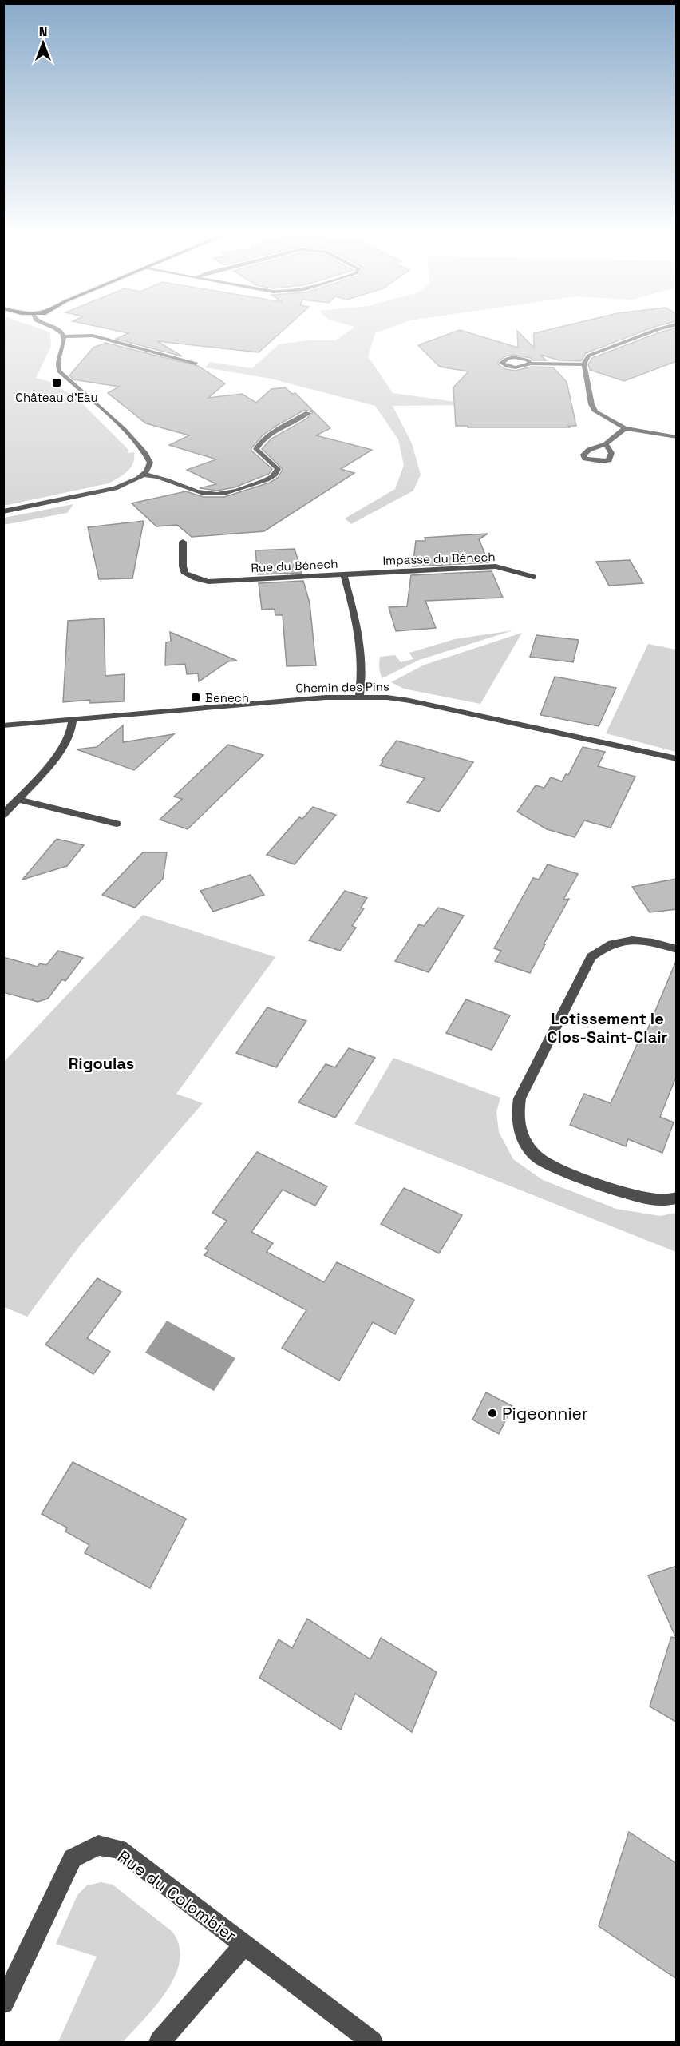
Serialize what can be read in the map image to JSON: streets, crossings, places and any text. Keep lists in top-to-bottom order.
{
  "streets": {
    "street": [
      "Impasse du Bénech",
      "Rue du Bénech",
      "Chemin des Pins",
      "Rue du Colombier"
    ]
  },
  "crossings": [
    ["Impasse du Bénech", "Rue du Bénech"],
    ["Rue du Bénech", "Chemin des Pins"]
  ],
  "districts": ["Lotissement le Clos-Saint-Clair", "Rigoulas"],
  "places": {
    "transit": ["Château d'Eau", "Benech"],
    "other": ["Pigeonnier"]
  },
  "north": "top"
}
